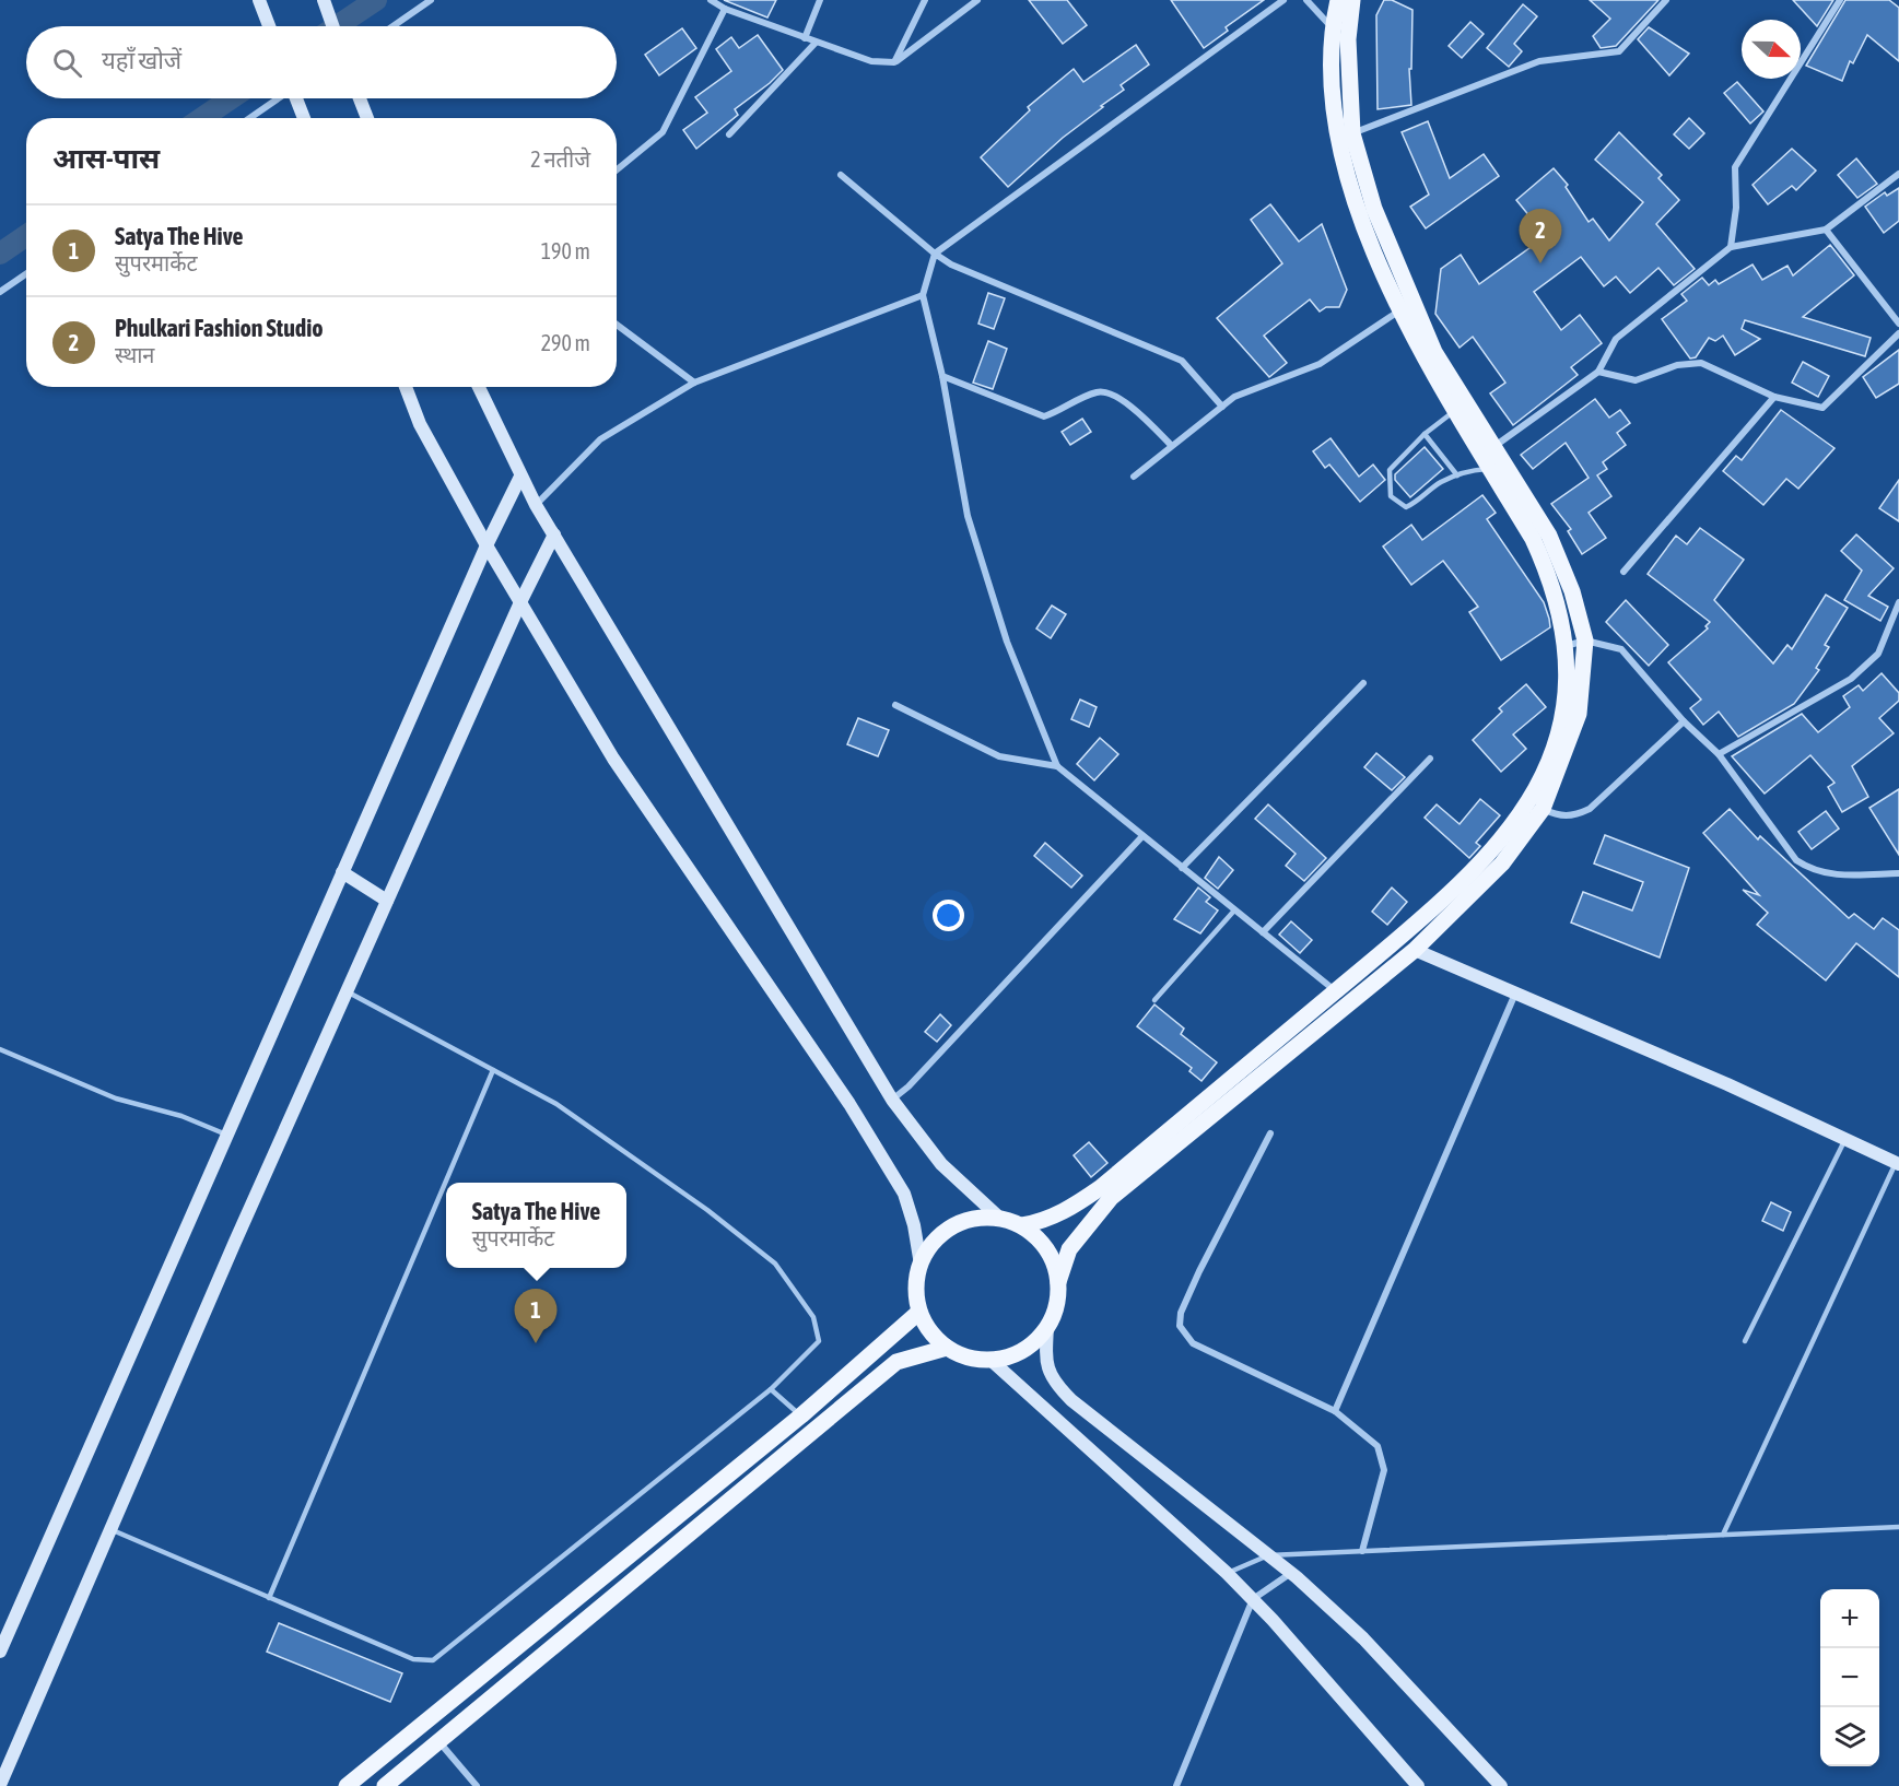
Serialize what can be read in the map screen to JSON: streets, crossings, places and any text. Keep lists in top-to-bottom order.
{
  "north": "right",
  "page": {
    "search": "यहाँ खोजें",
    "heading": ["आस-पास", "2 नतीजे"],
    "list": [
      {
        "mark": "1",
        "name": "Satya The Hive",
        "note": "सुपरमार्केट",
        "value": "190 m"
      },
      {
        "mark": "2",
        "name": "Phulkari Fashion Studio",
        "note": "स्थान",
        "value": "290 m"
      }
    ],
    "pins": ["2", "1"],
    "popup": ["Satya The Hive", "सुपरमार्केट"],
    "map_buttons": ["+", "−"]
  }
}
